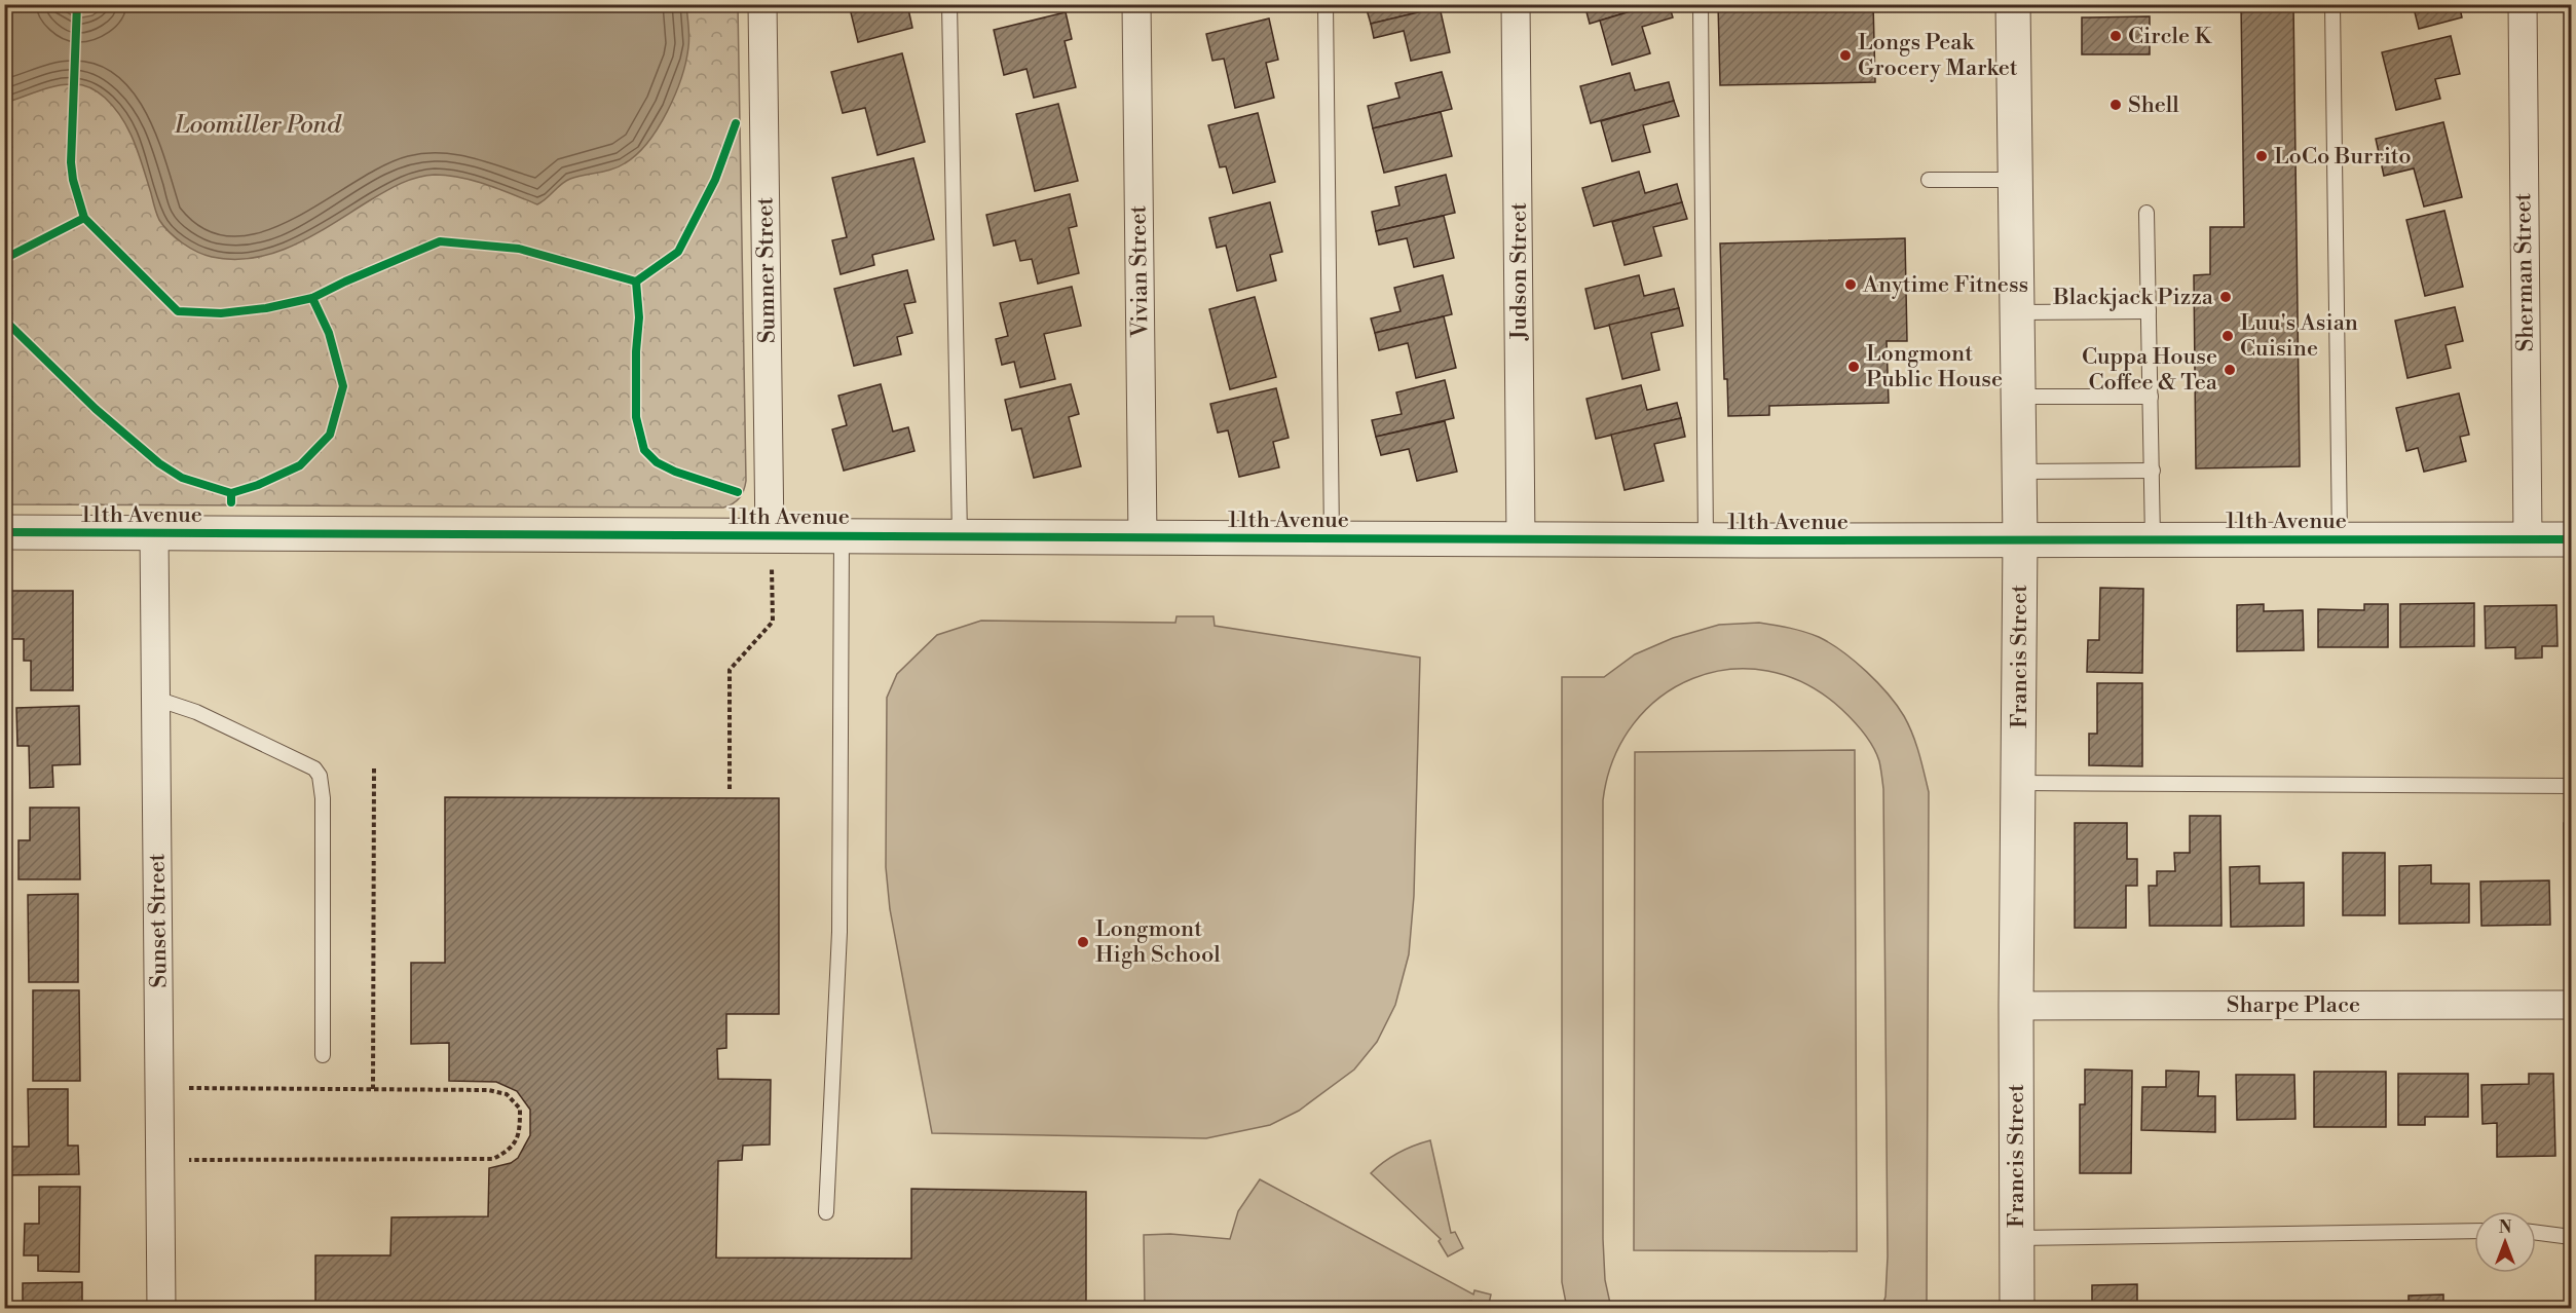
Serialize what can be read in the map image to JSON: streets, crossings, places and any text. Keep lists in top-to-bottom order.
{
  "streets": {
    "street": [
      "Sumner Street",
      "Vivian Street",
      "Judson Street",
      "Sherman Street",
      "11th Avenue",
      "Francis Street",
      "Sunset Street",
      "Sharpe Place"
    ]
  },
  "crossings": [
    ["Sumner Street", "11th Avenue"],
    ["Vivian Street", "11th Avenue"],
    ["Judson Street", "11th Avenue"],
    ["Sherman Street", "11th Avenue"],
    ["11th Avenue", "Francis Street"],
    ["11th Avenue", "Sunset Street"],
    ["Francis Street", "Sharpe Place"]
  ],
  "water": ["Loomiller Pond"],
  "places": [
    "Circle K",
    "Longs Peak Grocery Market",
    "Shell",
    "LoCo Burrito",
    "Anytime Fitness",
    "Blackjack Pizza",
    "Luu's Asian Cuisine",
    "Longmont Public House",
    "Cuppa House Coffee & Tea",
    "Longmont High School"
  ],
  "north": "top"
}
